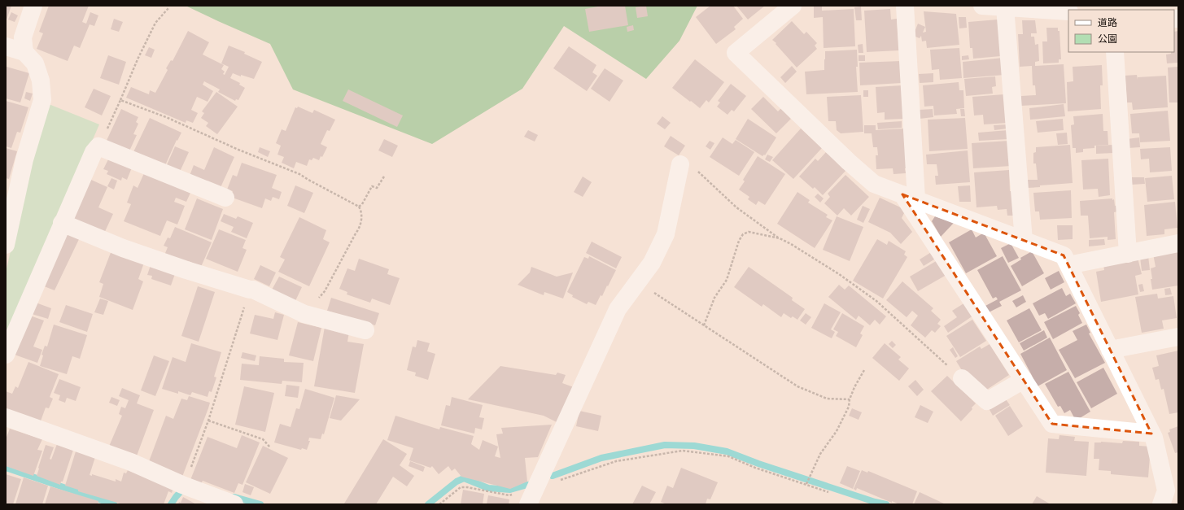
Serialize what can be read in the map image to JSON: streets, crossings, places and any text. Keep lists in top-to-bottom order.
{
  "legend": ["道路", "公園"]
}
